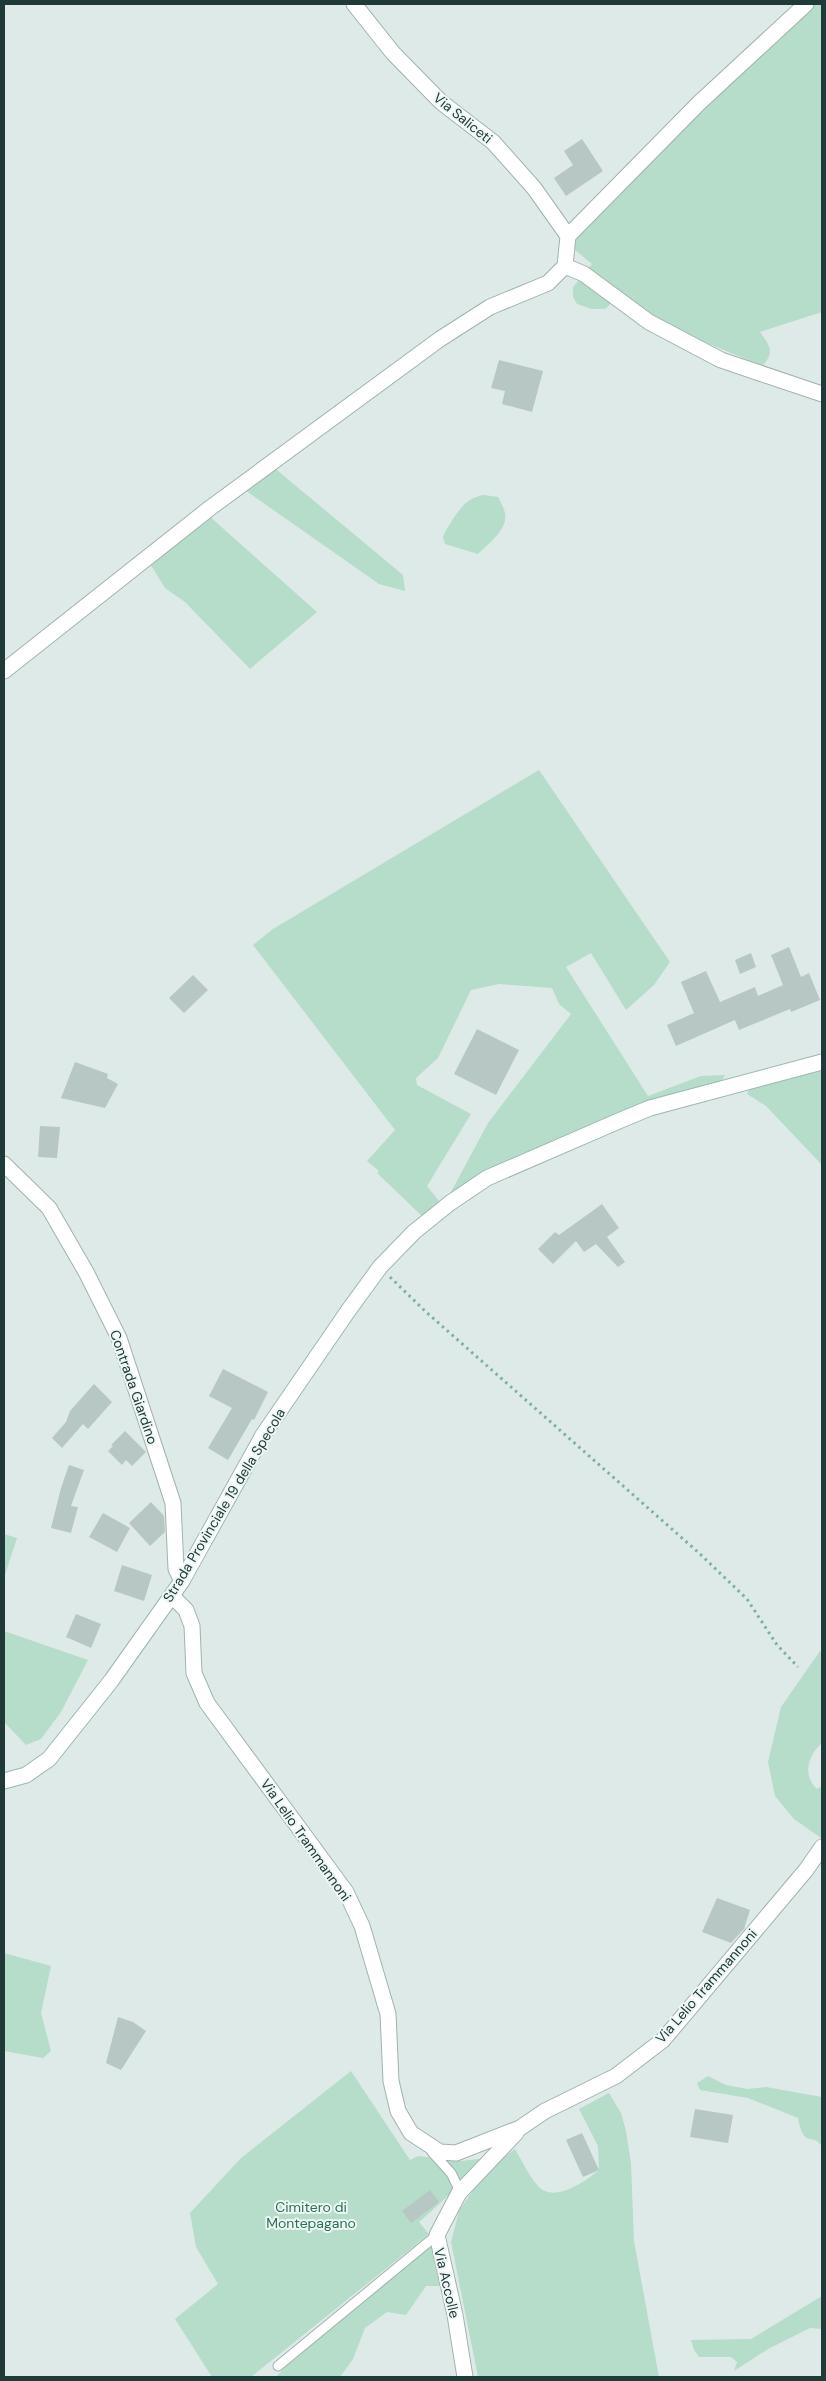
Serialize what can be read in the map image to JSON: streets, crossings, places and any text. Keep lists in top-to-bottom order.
{
  "streets": {
    "street": [
      "Via Saliceti",
      "Contrada Giardino",
      "Strada Provinciale 19 della Specola",
      "Via Lelio Trammannoni",
      "Via Accolle"
    ]
  },
  "crossings": [
    ["Contrada Giardino", "Strada Provinciale 19 della Specola"],
    ["Strada Provinciale 19 della Specola", "Via Lelio Trammannoni"],
    ["Via Lelio Trammannoni", "Via Accolle"]
  ],
  "parks": ["Cimitero di Montepagano"]
}
